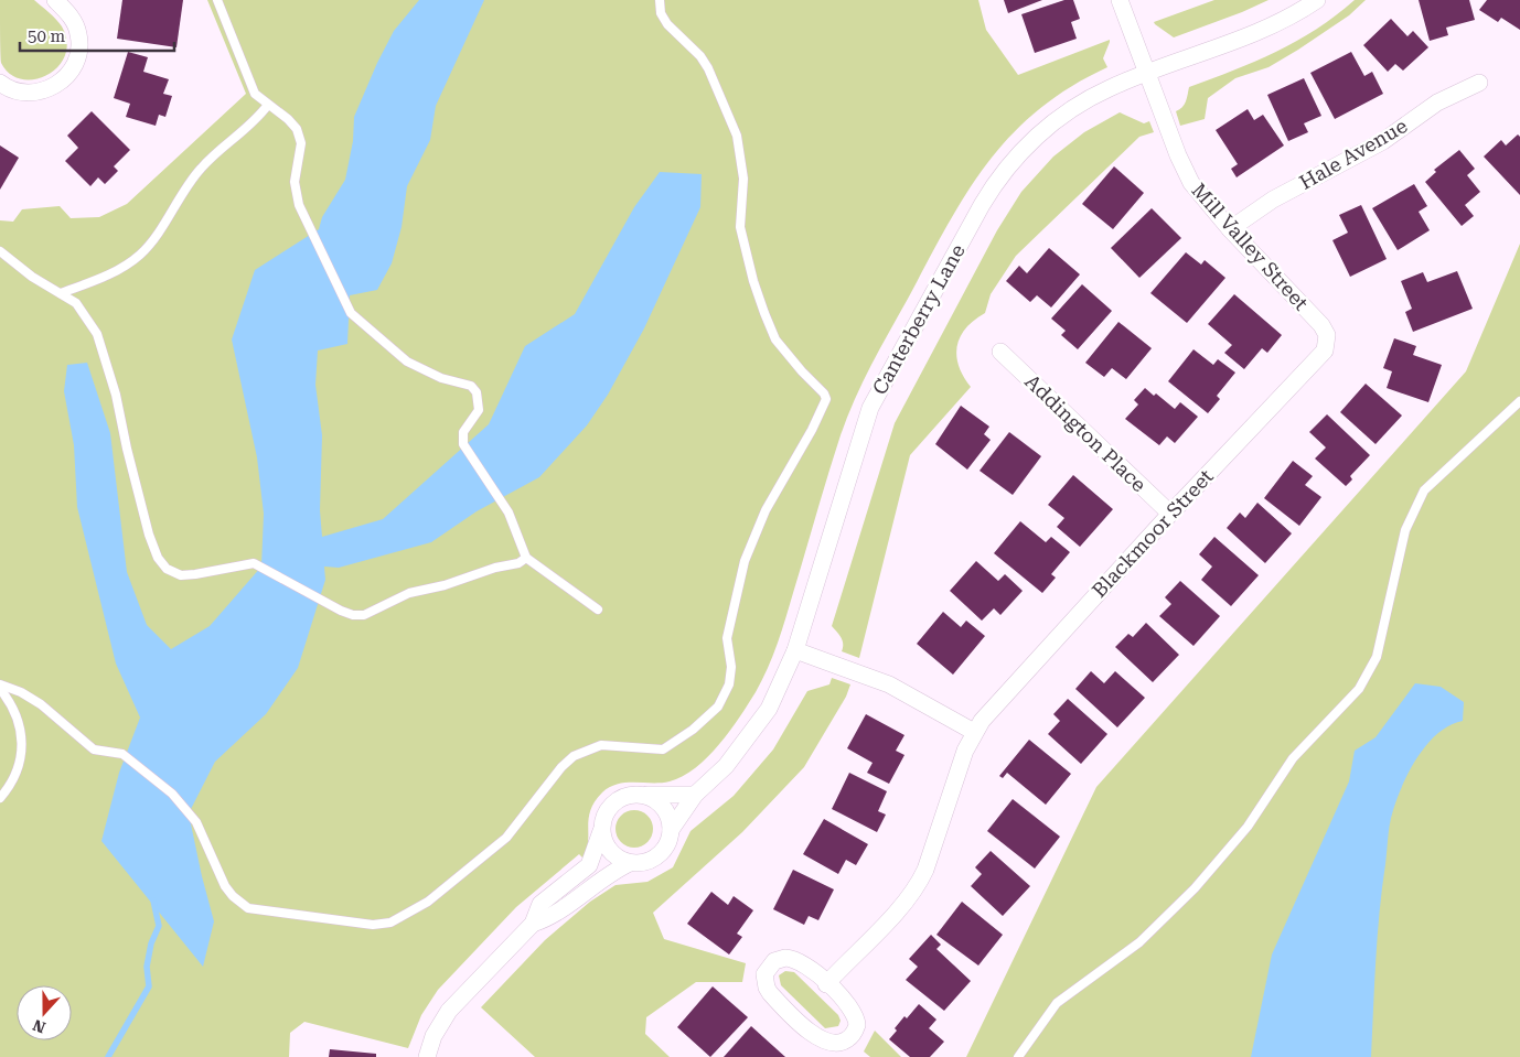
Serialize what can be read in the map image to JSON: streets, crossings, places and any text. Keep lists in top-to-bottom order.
{
  "streets": {
    "street": [
      "Hale Avenue",
      "Mill Valley Street",
      "Canterberry Lane",
      "Addington Place",
      "Blackmoor Street"
    ]
  },
  "crossings": [
    ["Hale Avenue", "Mill Valley Street"],
    ["Mill Valley Street", "Canterberry Lane"],
    ["Mill Valley Street", "Blackmoor Street"],
    ["Addington Place", "Blackmoor Street"]
  ],
  "scale_bar": "50 m",
  "north": "bottom"
}
